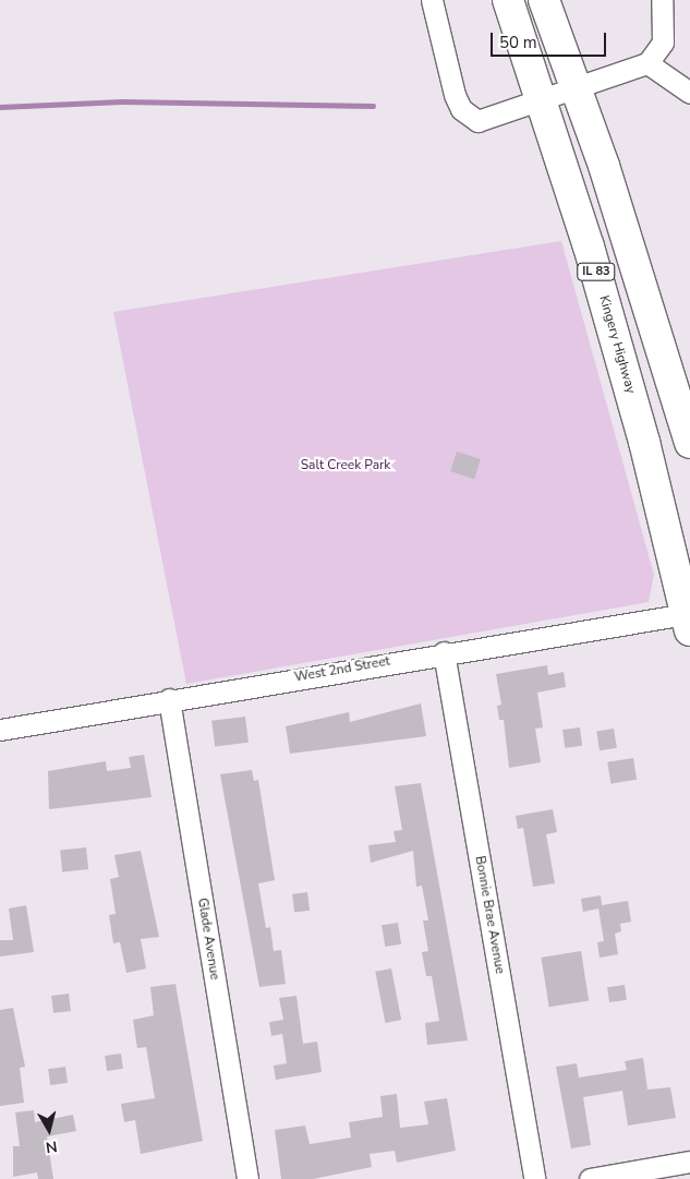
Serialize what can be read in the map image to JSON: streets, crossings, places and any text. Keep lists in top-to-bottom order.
{
  "streets": {
    "highway": ["IL 83", "Kingery Highway"],
    "street": ["West 2nd Street", "Bonnie Brae Avenue", "Glade Avenue"]
  },
  "crossings": [
    ["Kingery Highway", "West 2nd Street"],
    ["West 2nd Street", "Bonnie Brae Avenue"],
    ["West 2nd Street", "Glade Avenue"]
  ],
  "parks": ["Salt Creek Park"],
  "scale_bar": "50 m",
  "north": "bottom"
}
